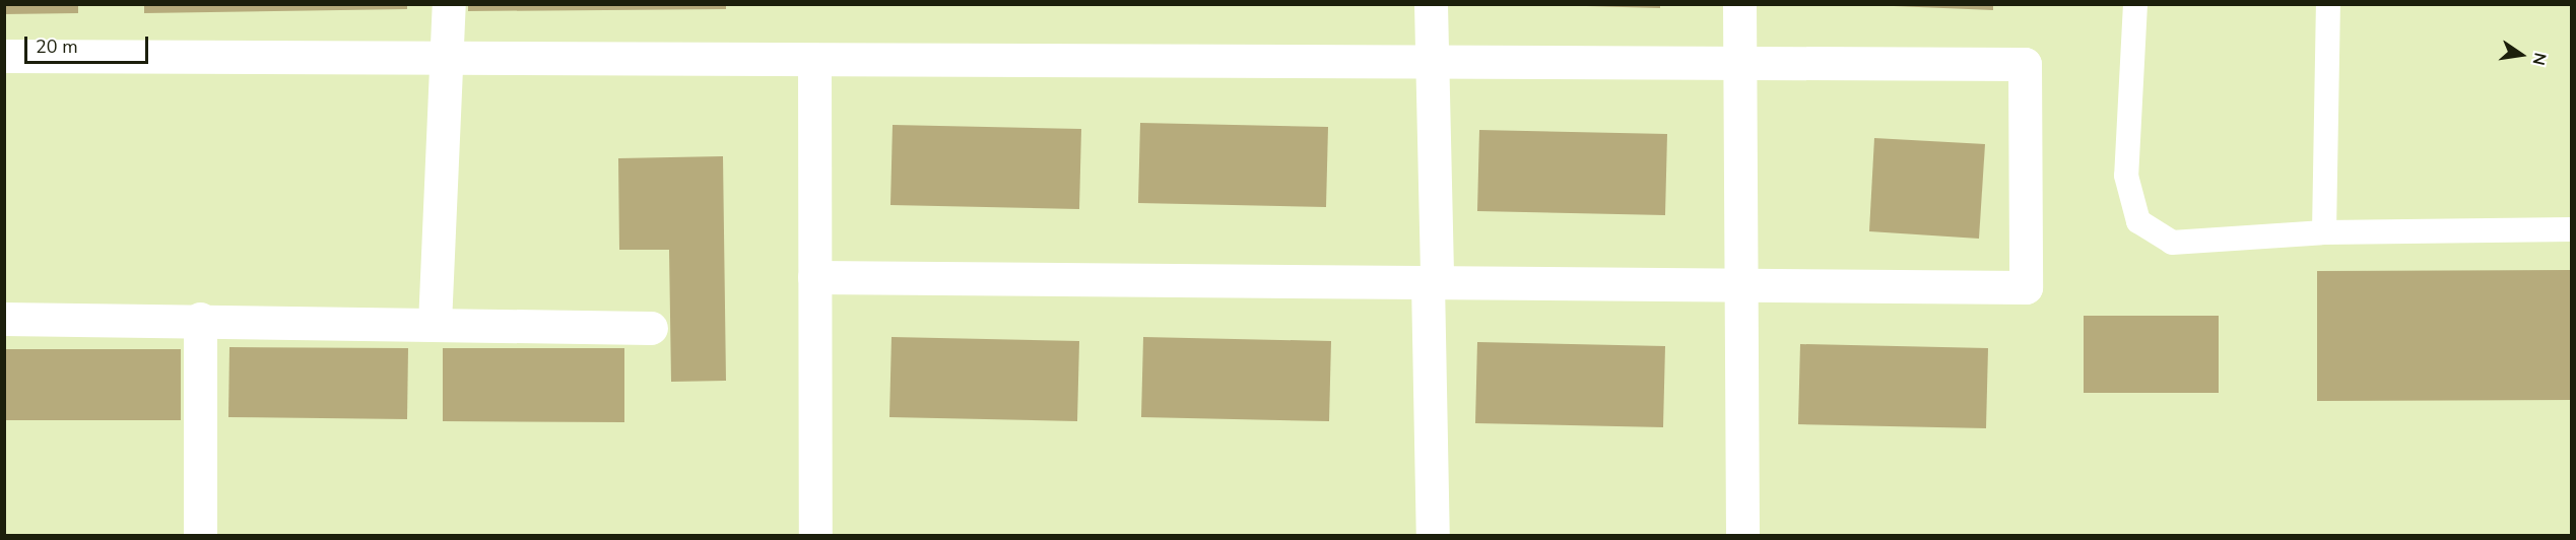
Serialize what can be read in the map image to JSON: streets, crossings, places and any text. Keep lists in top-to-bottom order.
{
  "scale_bar": "20 m",
  "north": "right"
}
